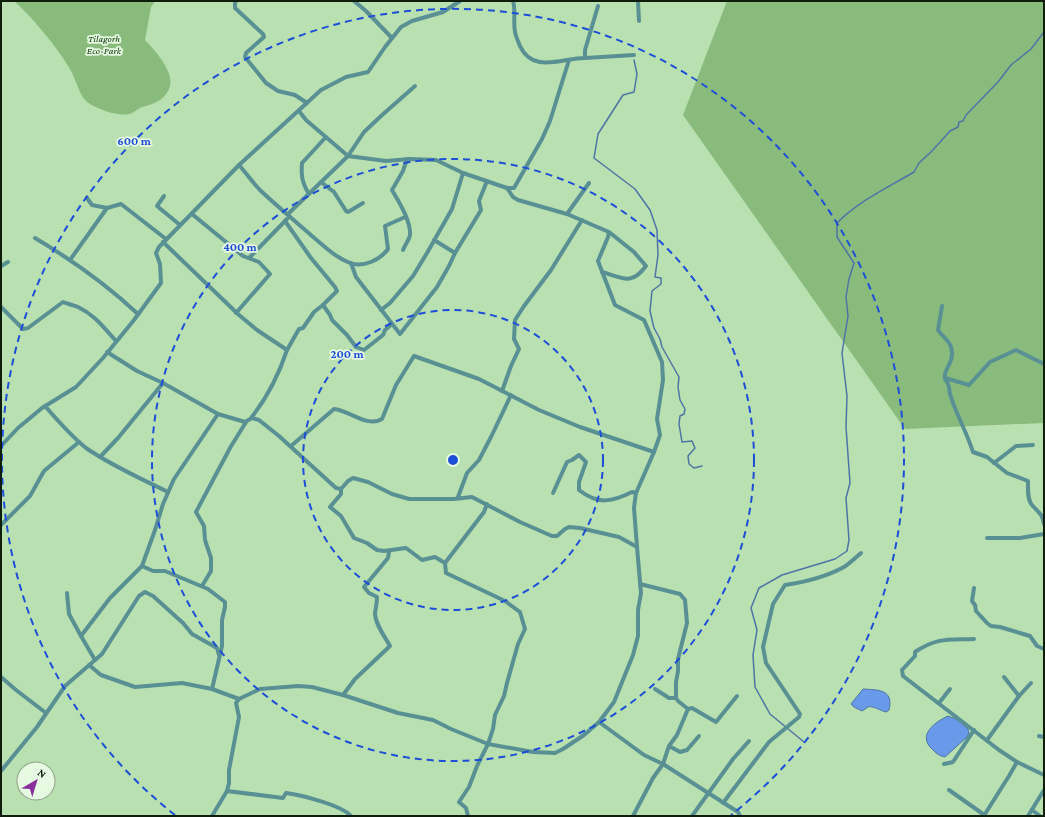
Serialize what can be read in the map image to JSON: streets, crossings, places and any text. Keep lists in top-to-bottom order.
{
  "parks": ["Tilagorh Eco-Park"],
  "north": "top right",
  "rings": ["600 m", "400 m", "200 m"]
}
